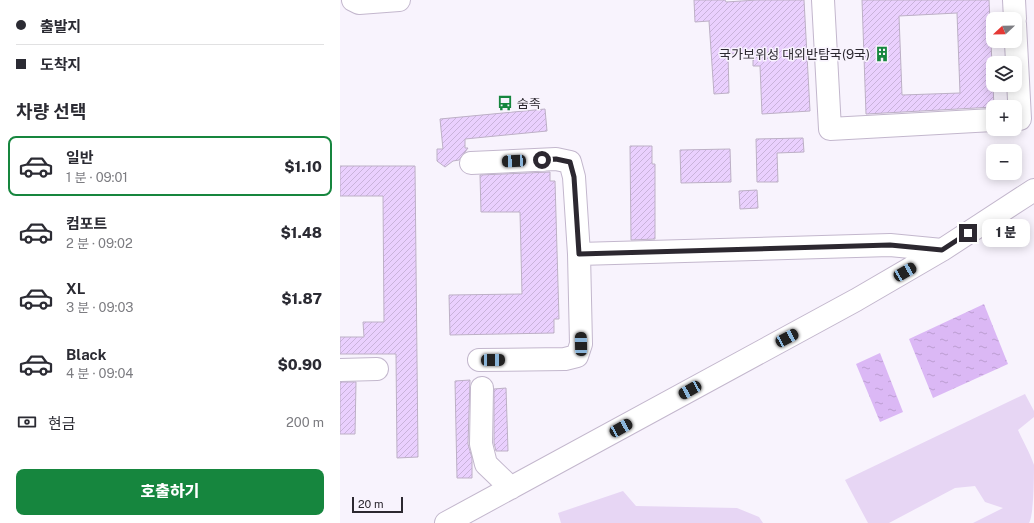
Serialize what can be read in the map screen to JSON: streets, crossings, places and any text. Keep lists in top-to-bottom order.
{
  "places": {
    "building": ["국가보위성 대외반탐국(9국)"],
    "bus stop": ["숨족"]
  },
  "scale_bar": "20 m",
  "north": "left",
  "page": {
    "banner": ["출발지", "도착지"],
    "map_buttons": ["+", "−"],
    "heading": "차량 선택",
    "list": [
      {
        "name": "일반",
        "note": "1 분 · 09:01",
        "value": "$1.10"
      },
      {
        "name": "컴포트",
        "note": "2 분 · 09:02",
        "value": "$1.48"
      },
      {
        "name": "XL",
        "note": "3 분 · 09:03",
        "value": "$1.87"
      },
      {
        "name": "Black",
        "note": "4 분 · 09:04",
        "value": "$0.90"
      }
    ],
    "bubble": "1 분",
    "pay": ["현금", "200 m"],
    "buttons": "호출하기",
    "scale": "20 m"
  }
}
